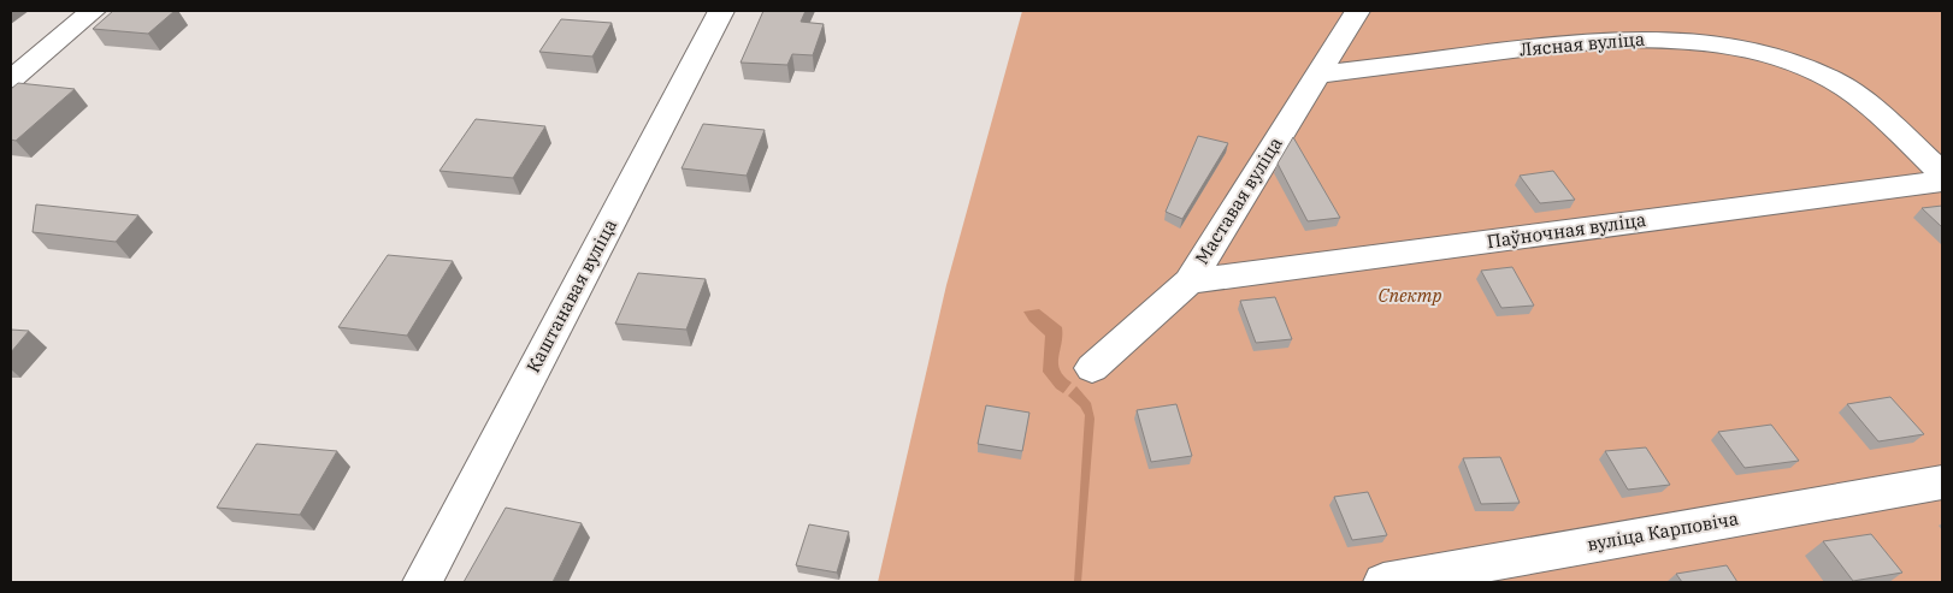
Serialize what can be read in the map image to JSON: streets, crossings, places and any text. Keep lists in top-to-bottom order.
{
  "streets": {
    "street": [
      "Лясная вуліца",
      "Маставая вуліца",
      "Паўночная вуліца",
      "Каштанавая вуліца",
      "вуліца Карповіча"
    ]
  },
  "crossings": [
    ["Лясная вуліца", "Маставая вуліца"],
    ["Маставая вуліца", "Паўночная вуліца"]
  ],
  "parks": ["Спектр"]
}
